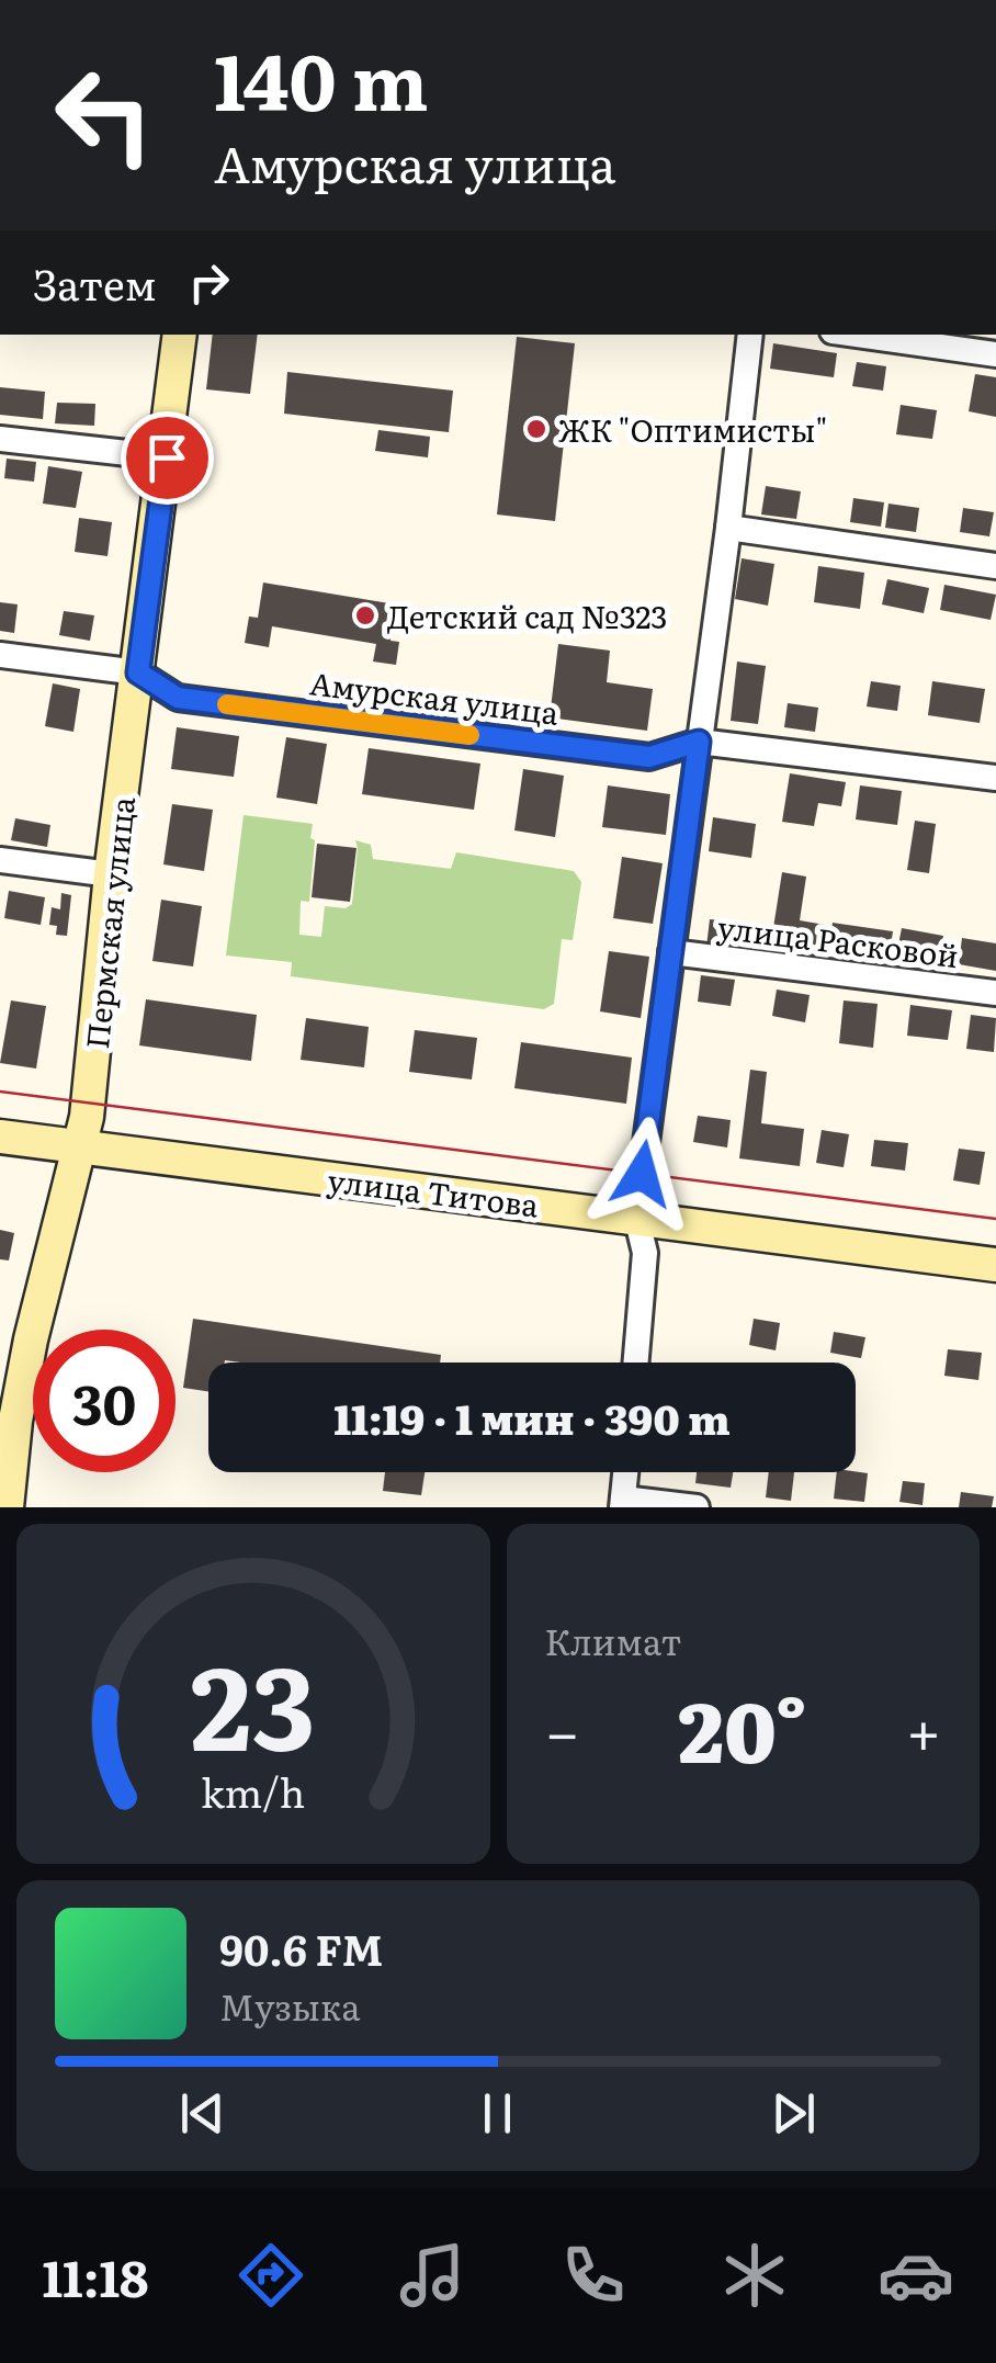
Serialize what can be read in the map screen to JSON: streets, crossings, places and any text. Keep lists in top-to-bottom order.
{
  "streets": {
    "street": [
      "Амурская улица",
      "Пермская улица",
      "улица Расковой",
      "улица Титова"
    ]
  },
  "crossings": [
    ["Амурская улица", "Пермская улица"],
    ["Пермская улица", "улица Титова"]
  ],
  "places": ["ЖК \"Оптимисты\"", "Детский сад №323"],
  "page": {
    "turn": ["140 m", "Амурская улица"],
    "then": "Затем",
    "limit": "30",
    "trip": "11:19 · 1 мин · 390 m",
    "tile": "Климат",
    "heat": ["−", "20°", "+"],
    "song": ["90.6 FM", "Музыка"],
    "tabs": "11:18",
    "gauge": ["23", "km/h"]
  }
}
